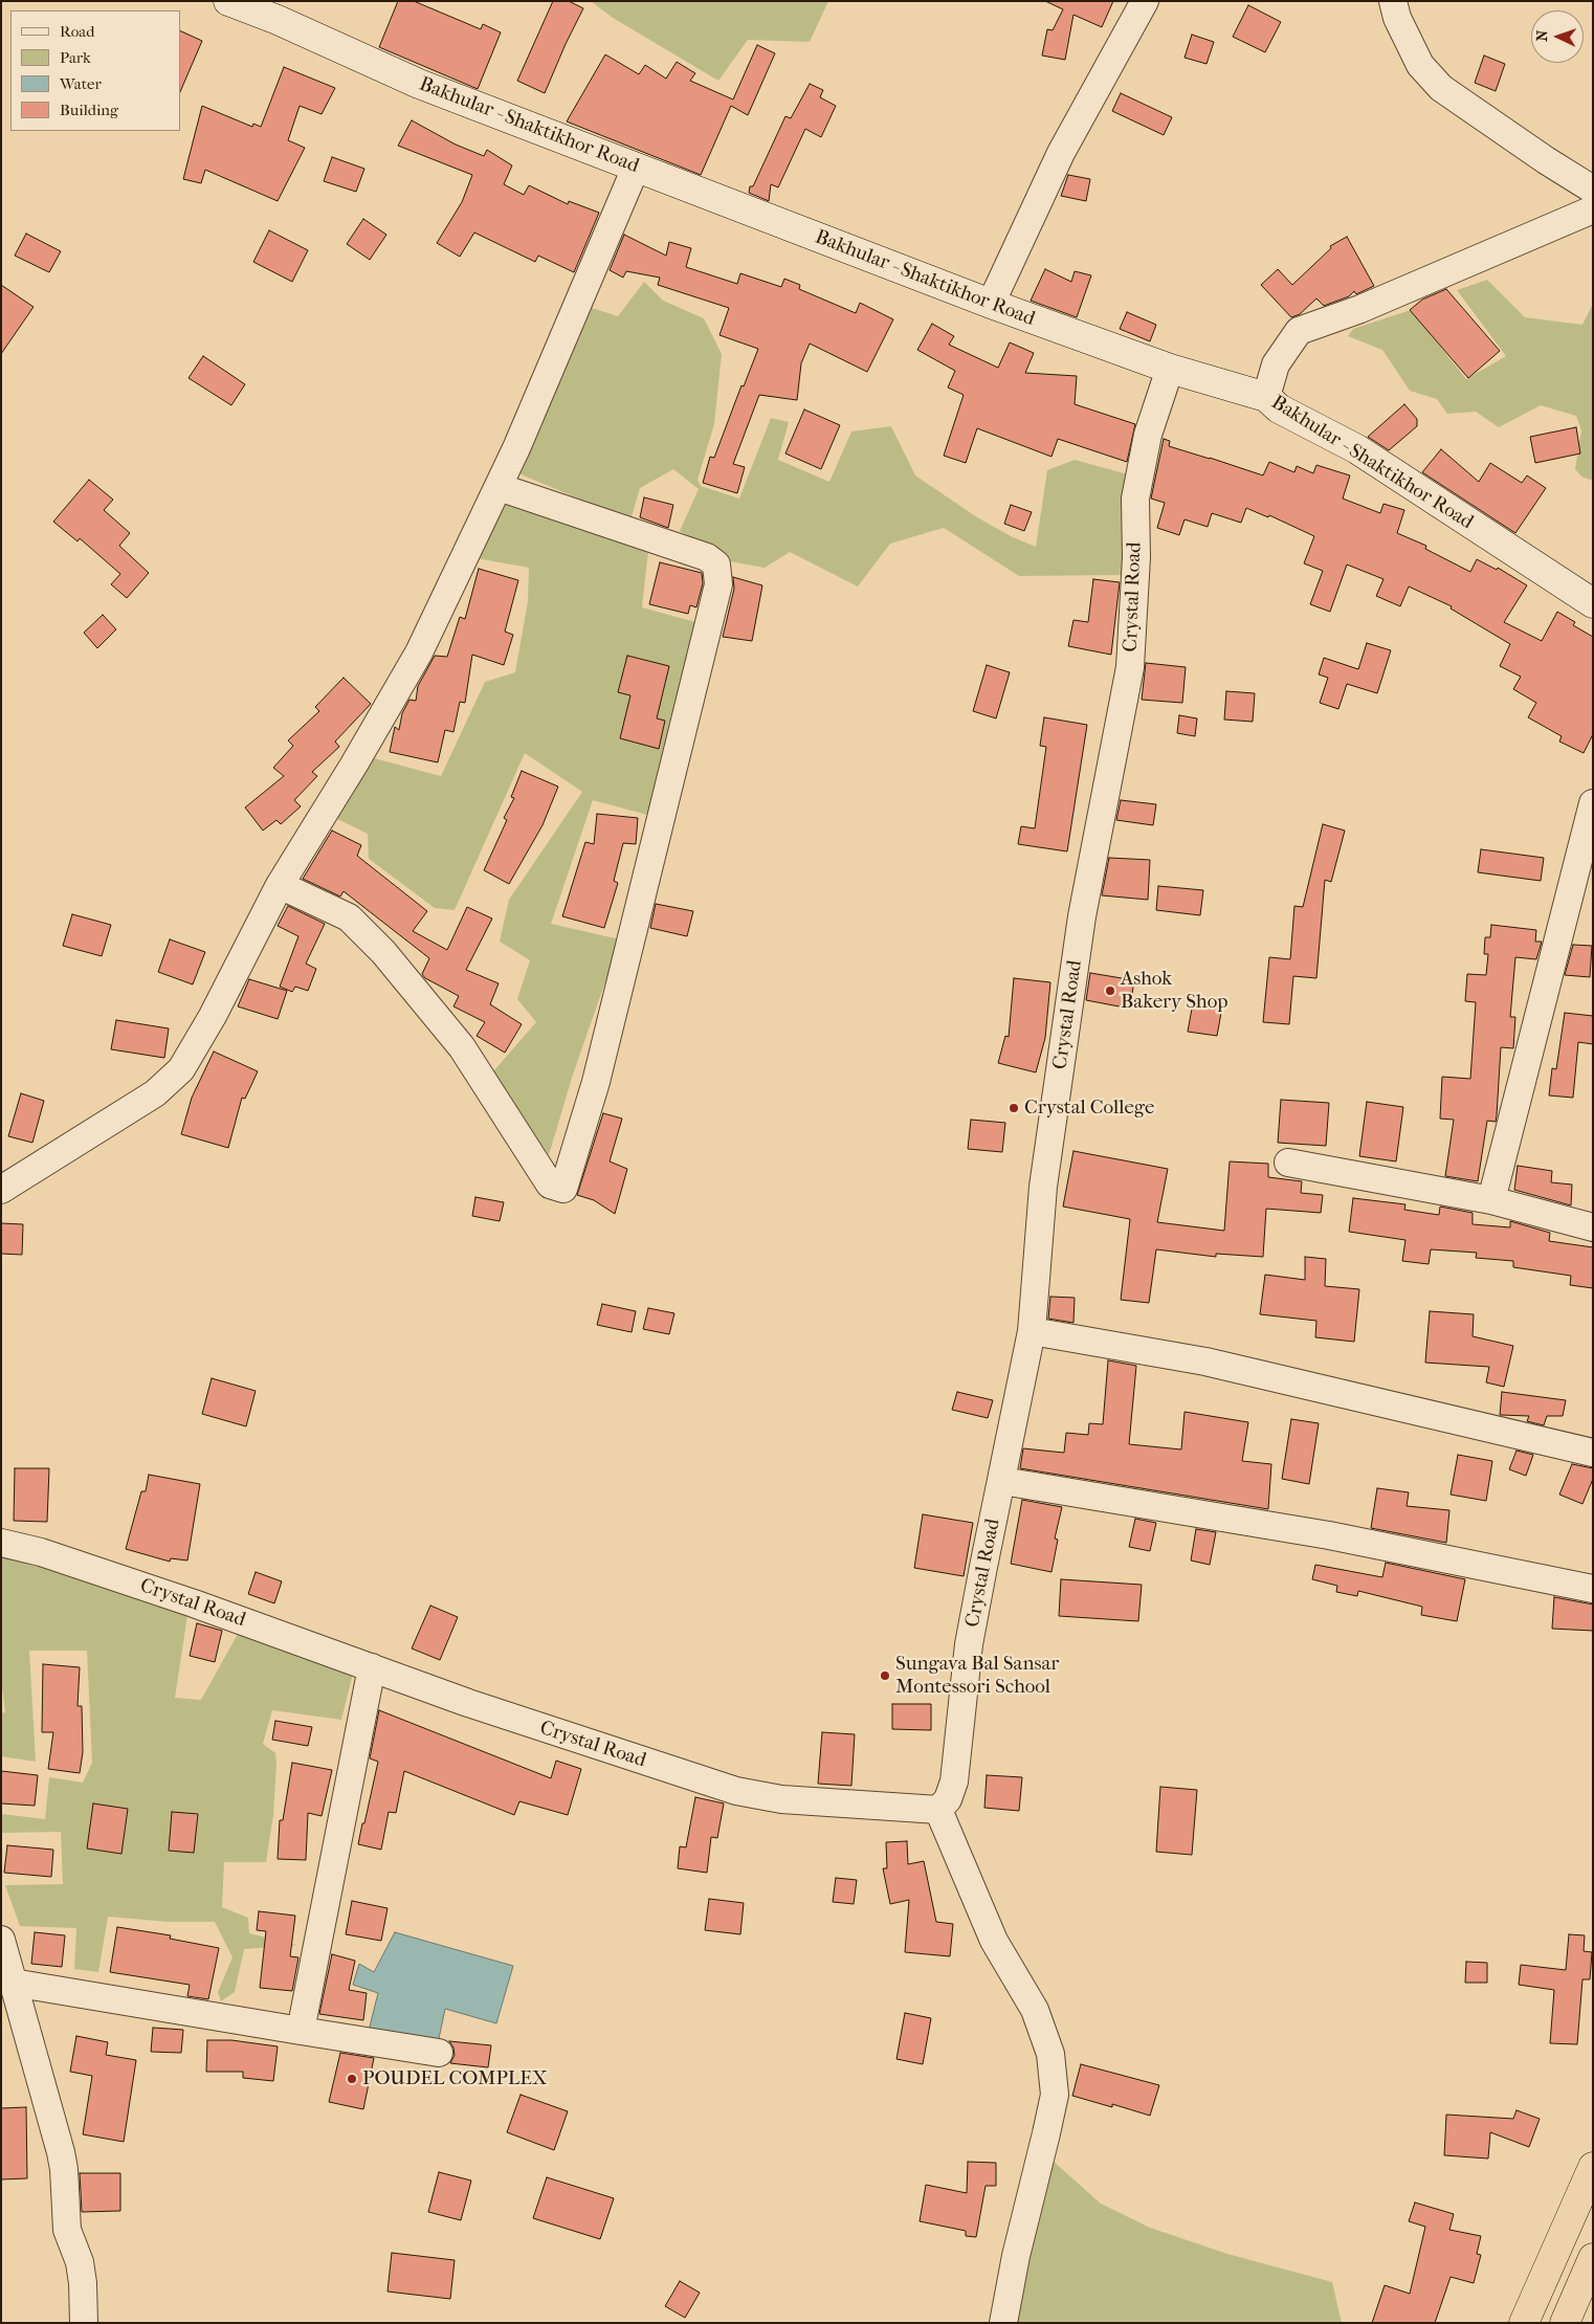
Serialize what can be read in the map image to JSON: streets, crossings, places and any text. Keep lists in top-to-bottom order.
{
  "streets": {
    "street": ["Bakhular - Shaktikhor Road", "Crystal Road"]
  },
  "crossings": [
    ["Bakhular - Shaktikhor Road", "Crystal Road"]
  ],
  "places": [
    "Ashok Bakery Shop",
    "Crystal College",
    "Sungava Bal Sansar Montessori School",
    "POUDEL COMPLEX"
  ],
  "legend": [
    "Road",
    "Park",
    "Water",
    "Building"
  ],
  "north": "left"
}
